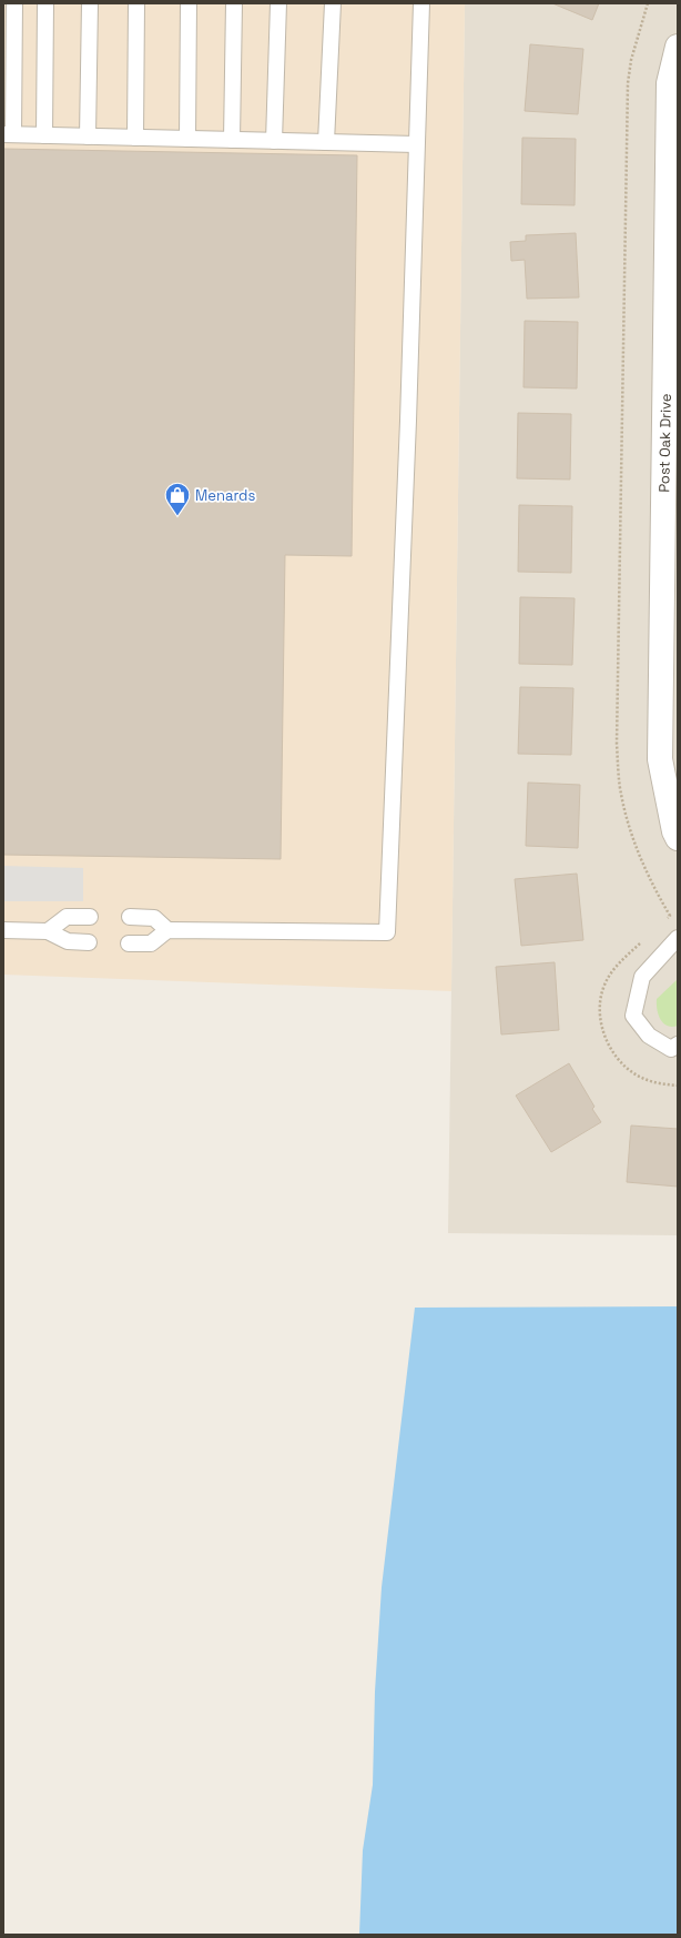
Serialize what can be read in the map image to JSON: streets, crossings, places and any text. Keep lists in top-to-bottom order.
{
  "streets": {
    "street": ["Post Oak Drive"]
  },
  "places": {
    "shop": ["Menards"]
  }
}
